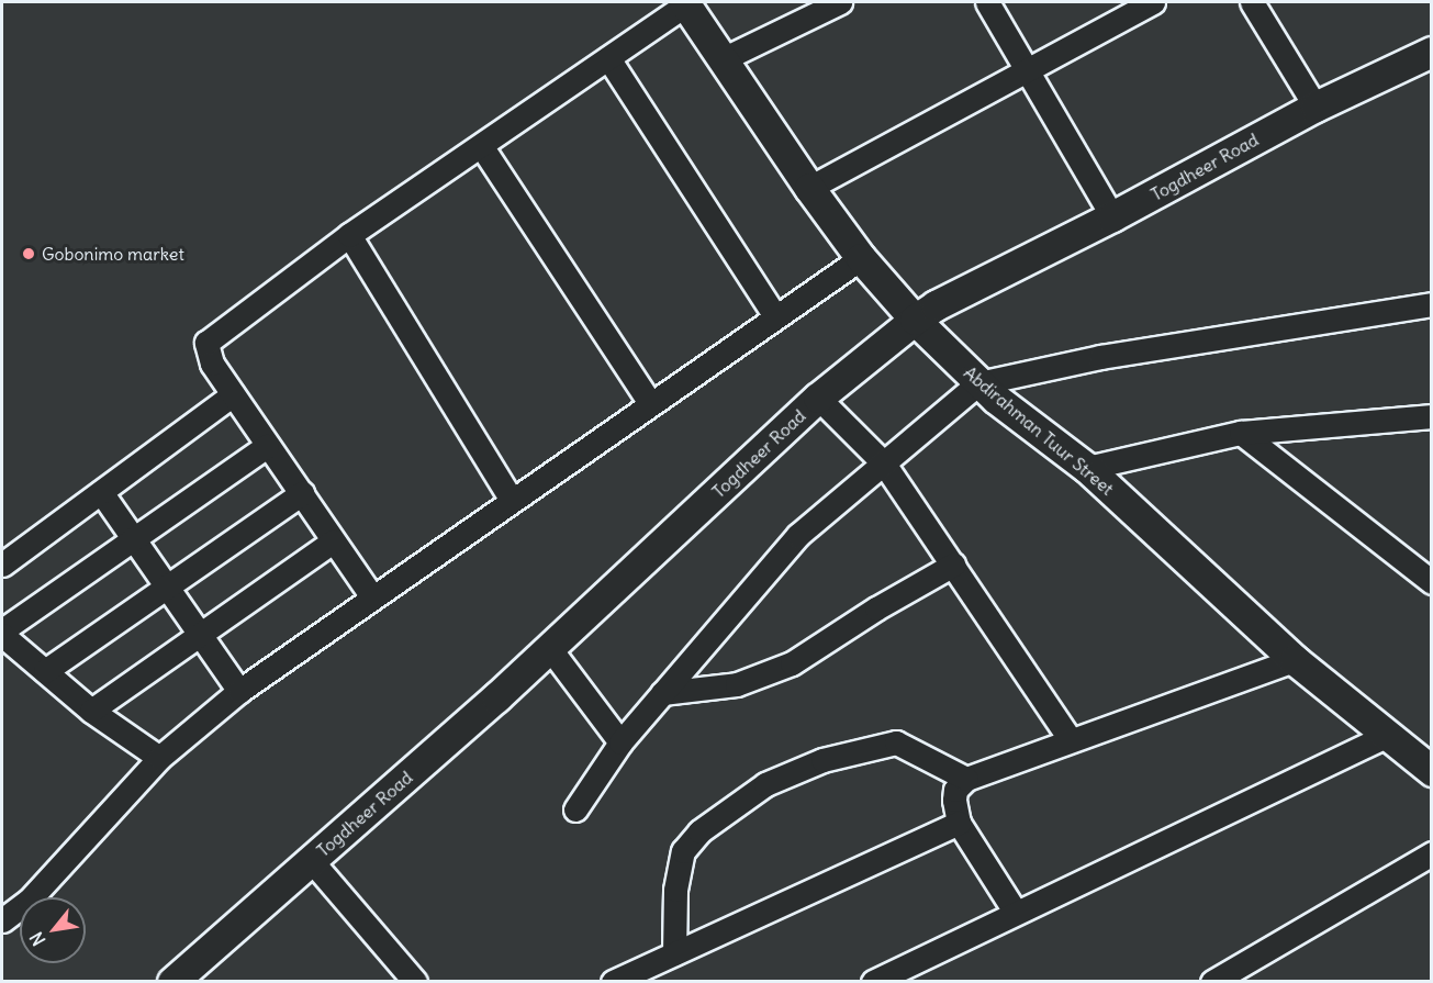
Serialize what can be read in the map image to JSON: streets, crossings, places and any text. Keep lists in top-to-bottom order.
{
  "streets": {
    "street": ["Togdheer Road", "Abdirahman Tuur Street"]
  },
  "crossings": [
    ["Togdheer Road", "Abdirahman Tuur Street"]
  ],
  "places": ["Gobonimo market"],
  "north": "bottom left"
}
